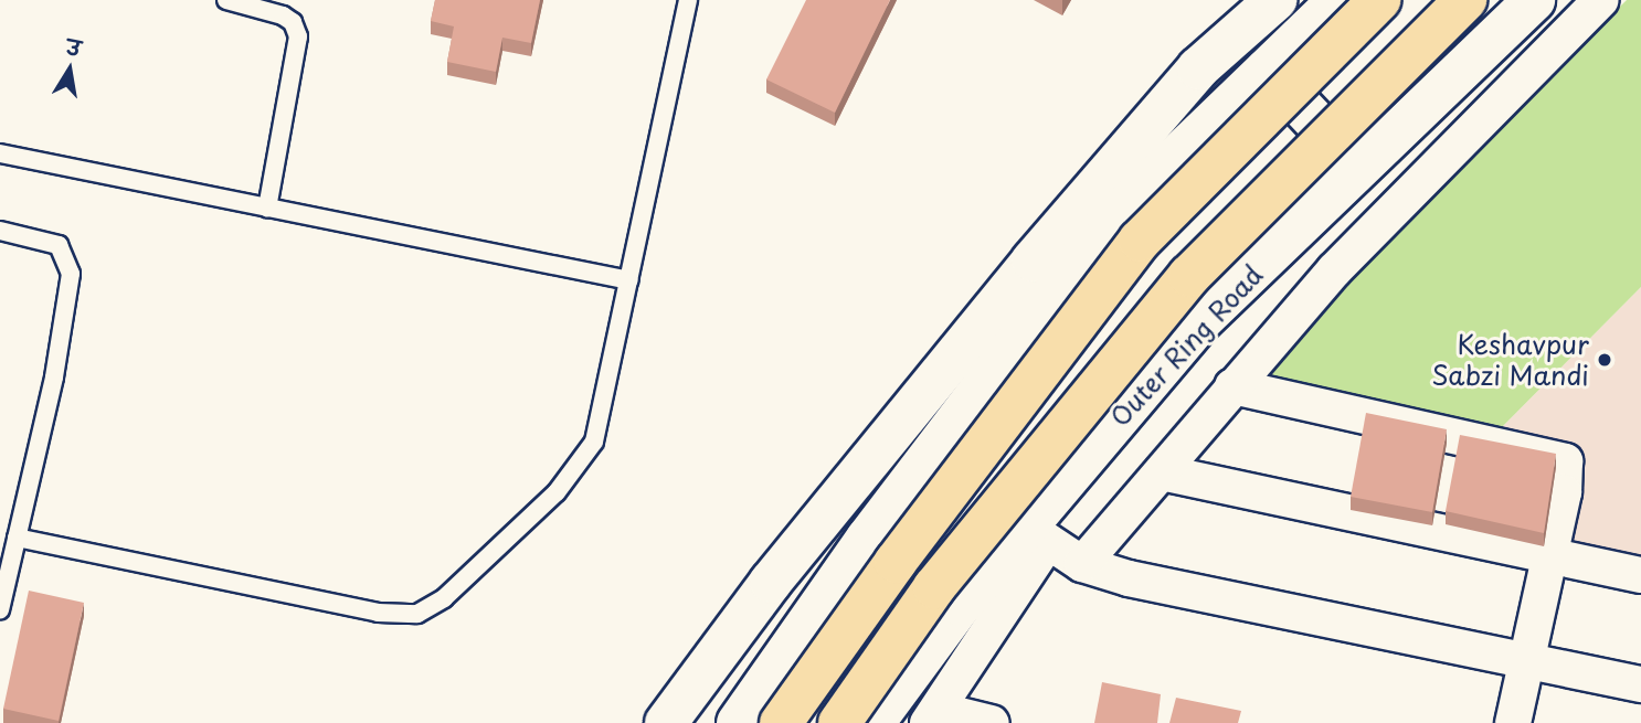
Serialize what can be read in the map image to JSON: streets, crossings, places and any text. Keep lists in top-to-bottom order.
{
  "streets": {
    "main road": ["Outer Ring Road"]
  },
  "places": ["Keshavpur Sabzi Mandi"],
  "north": "top"
}
